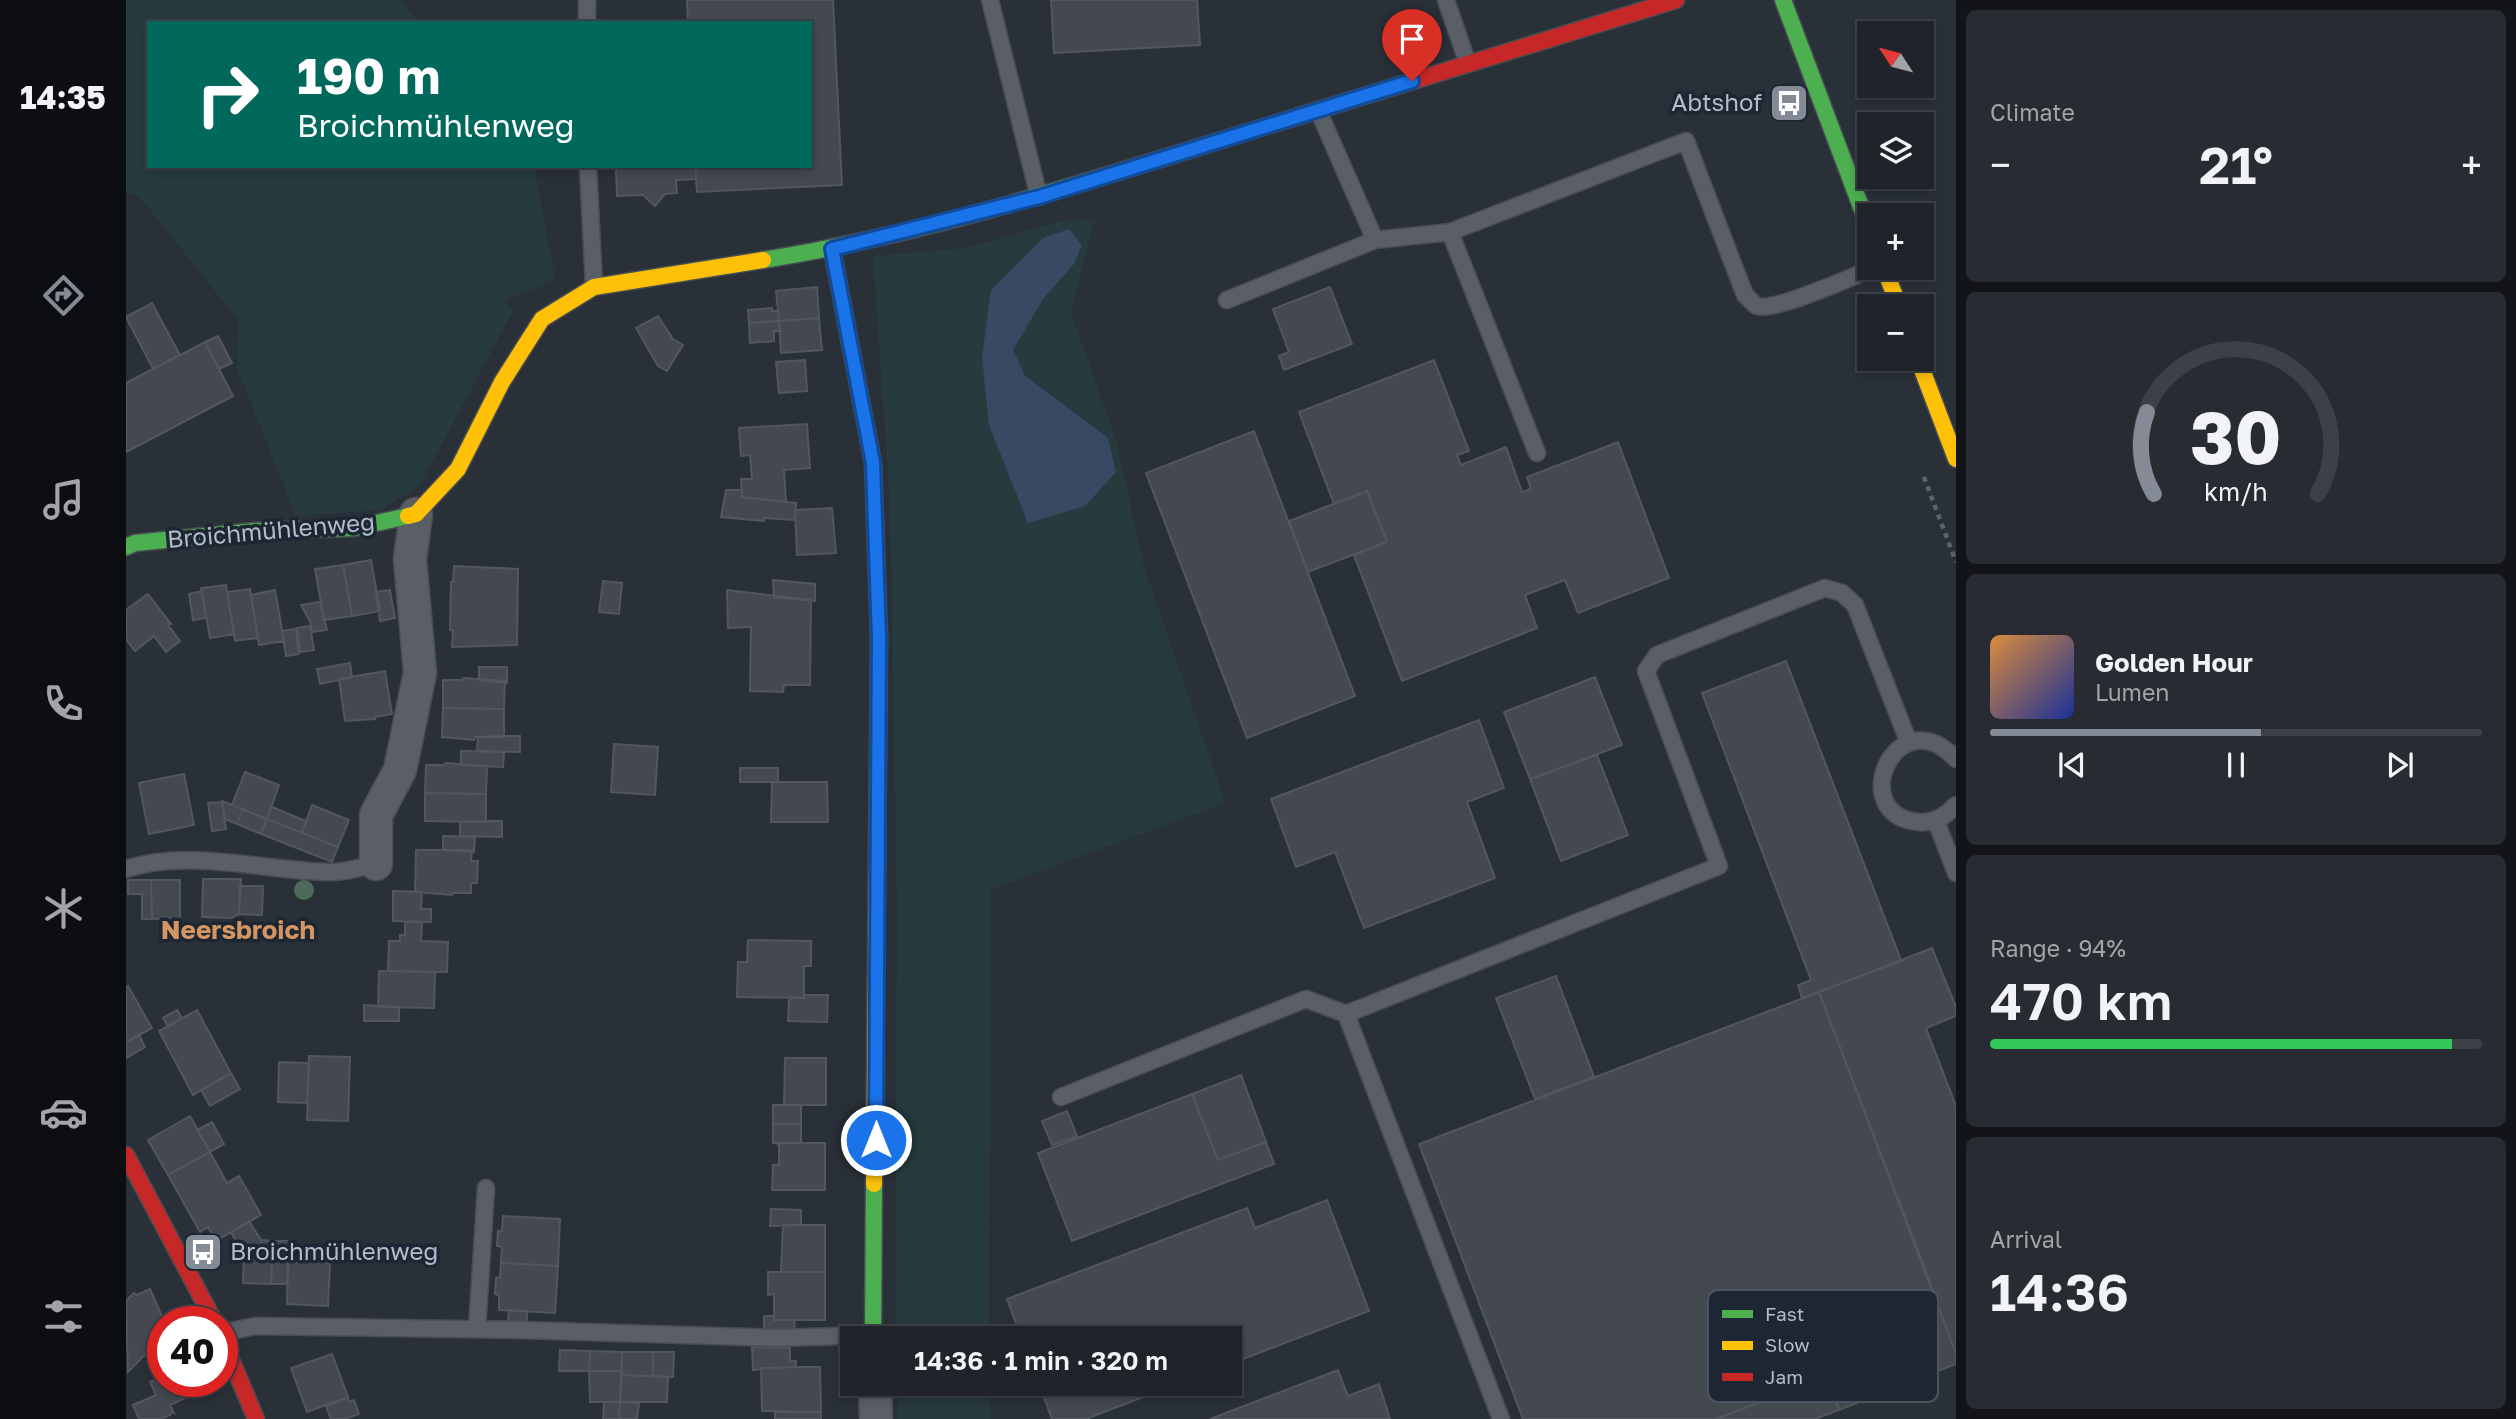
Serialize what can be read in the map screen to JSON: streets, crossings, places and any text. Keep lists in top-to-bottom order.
{
  "streets": {
    "street": ["Broichmühlenweg"]
  },
  "districts": ["Neersbroich"],
  "places": {
    "bus stop": ["Abtshof", "Broichmühlenweg"]
  },
  "legend": ["Fast", "Slow", "Jam"],
  "north": "top left",
  "page": {
    "tabs": "14:35",
    "tile": [
      "Climate",
      ["Range · 94%", "470 km"],
      ["Arrival", "14:36"]
    ],
    "map_buttons": ["+", "−"],
    "turn": ["190 m", "Broichmühlenweg"],
    "heat": ["−", "21°", "+"],
    "song": ["Golden Hour", "Lumen"],
    "limit": "40",
    "trip": "14:36 · 1 min · 320 m",
    "gauge": ["30", "km/h"]
  }
}
